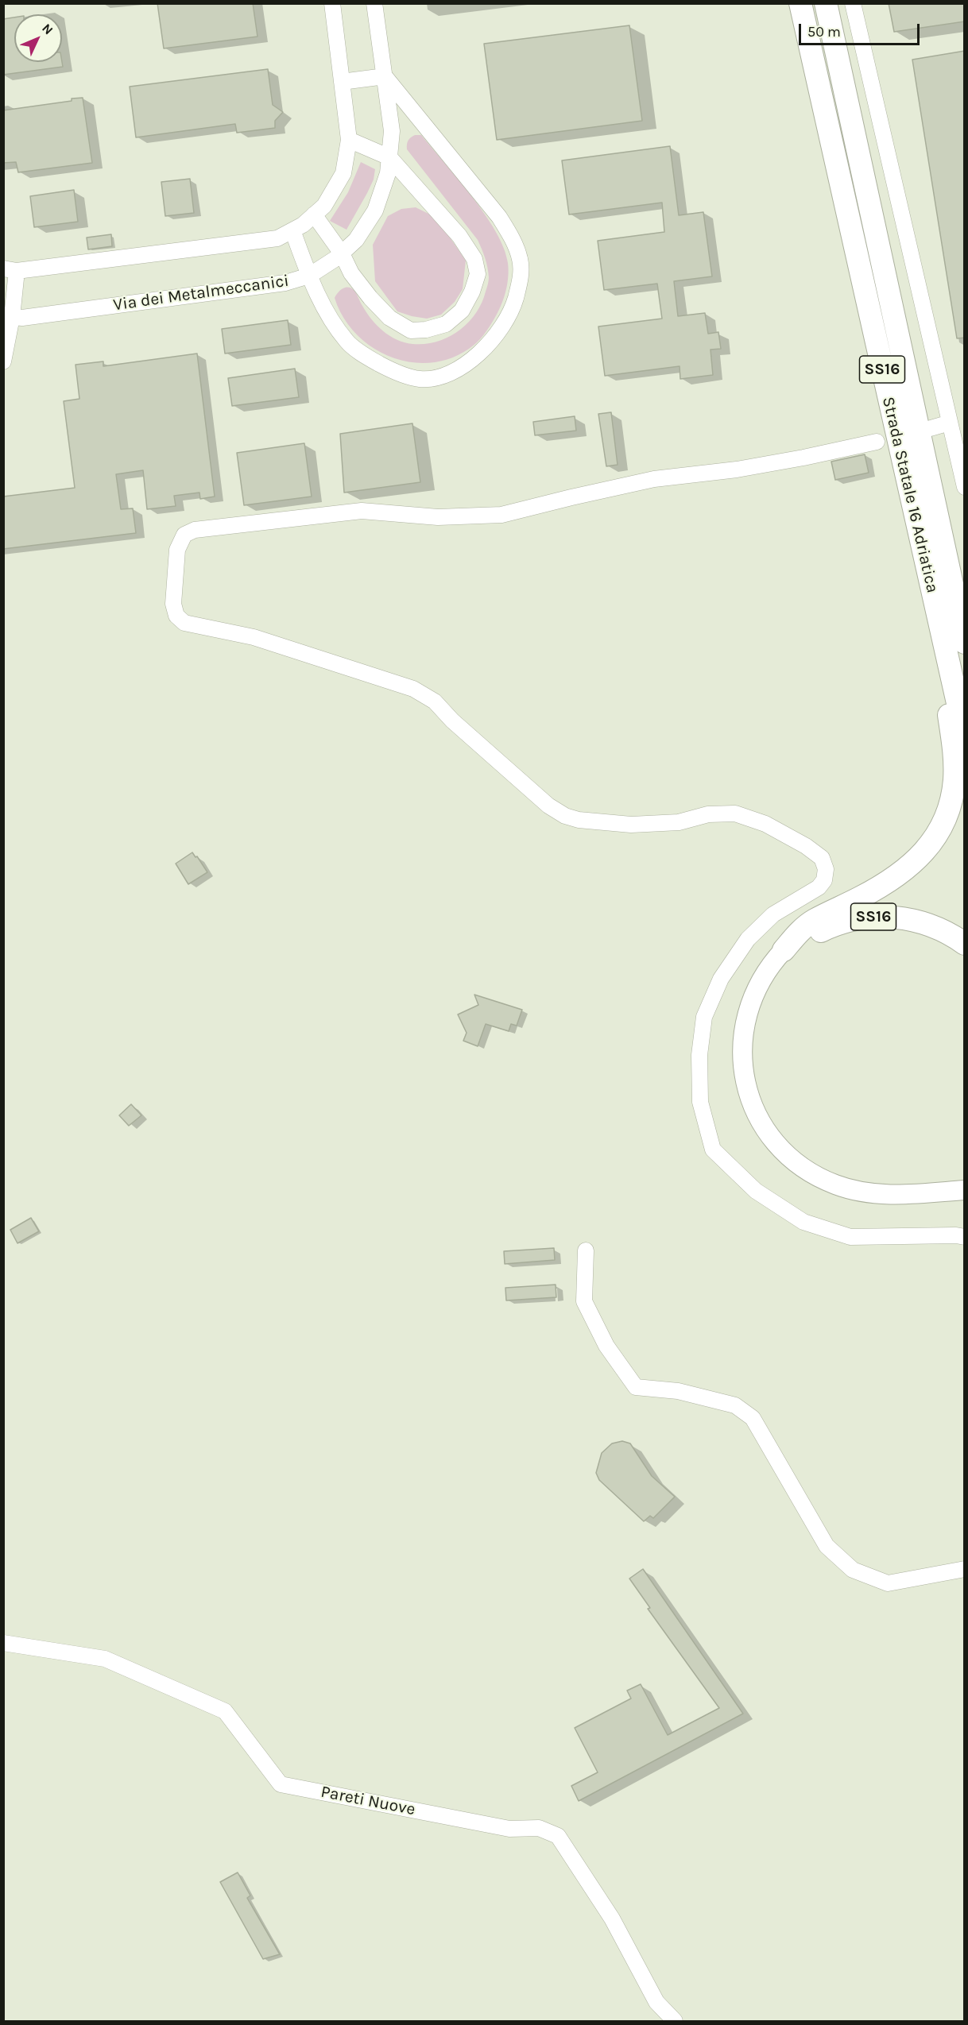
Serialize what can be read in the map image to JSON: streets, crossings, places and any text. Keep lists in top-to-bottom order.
{
  "streets": {
    "highway": ["SS16", "Strada Statale 16 Adriatica"],
    "street": ["Via dei Metalmeccanici", "Pareti Nuove"]
  },
  "crossings": [
    ["SS16", "Strada Statale 16 Adriatica"]
  ],
  "scale_bar": "50 m",
  "north": "top right"
}
